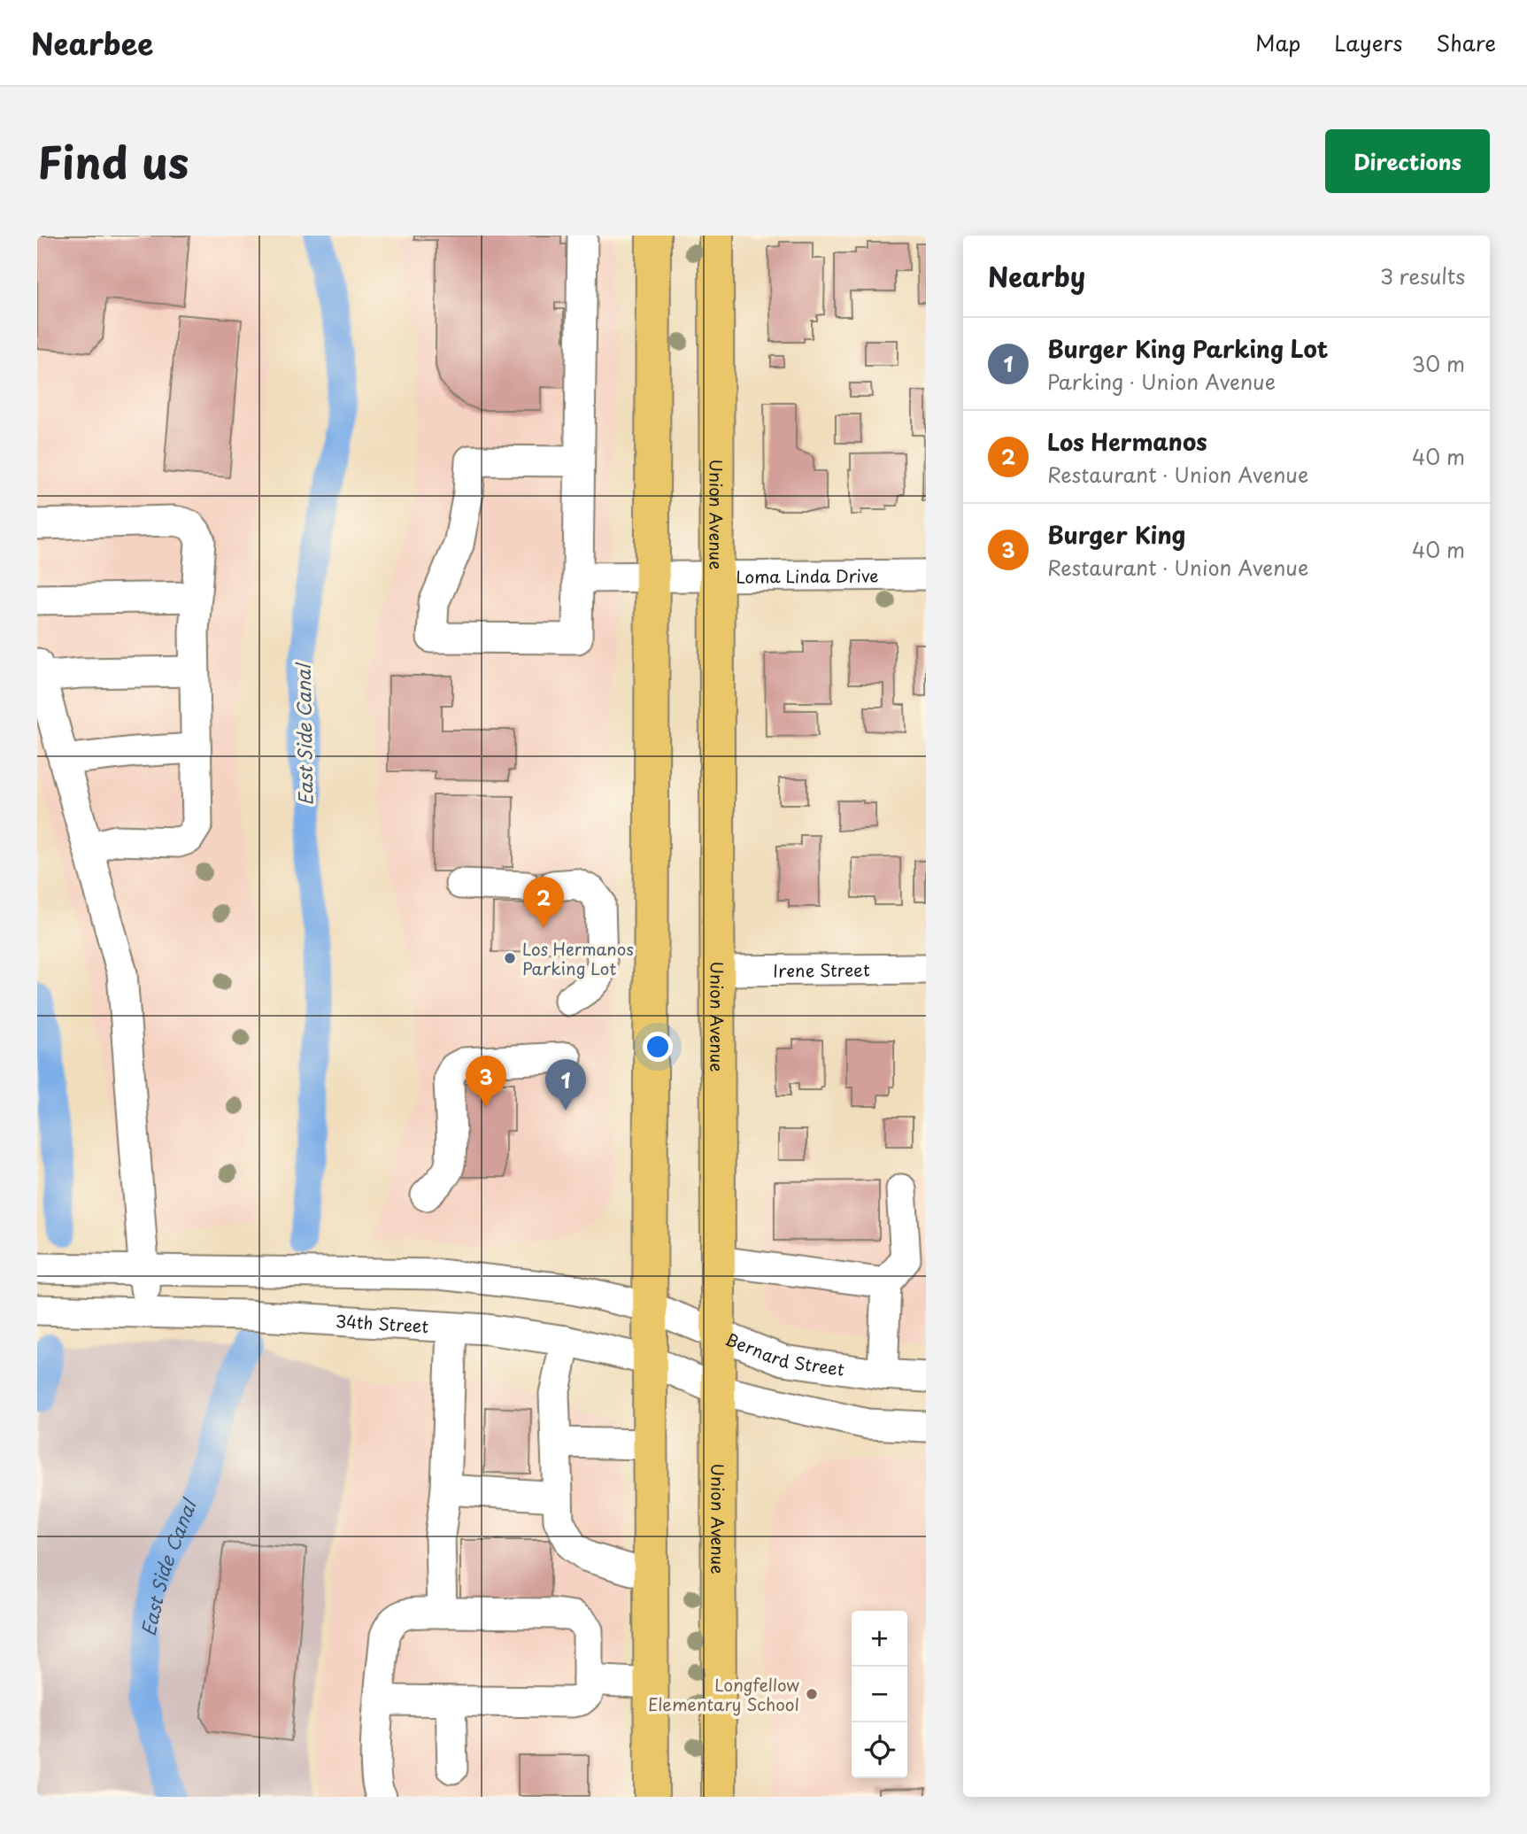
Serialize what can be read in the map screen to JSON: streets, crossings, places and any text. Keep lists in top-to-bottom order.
{
  "streets": {
    "main road": ["Union Avenue"],
    "street": [
      "Loma Linda Drive",
      "Irene Street",
      "34th Street",
      "Bernard Street"
    ]
  },
  "crossings": [
    ["Union Avenue", "Loma Linda Drive"],
    ["Union Avenue", "Irene Street"],
    ["Union Avenue", "34th Street"],
    ["Union Avenue", "Bernard Street"]
  ],
  "water": ["East Side Canal"],
  "places": ["Los Hermanos Parking Lot", "Longfellow Elementary School"],
  "page": {
    "header": "Nearbee",
    "nav": ["Map", "Layers", "Share"],
    "title": "Find us",
    "buttons": "Directions",
    "heading": ["Nearby", "3 results"],
    "list": [
      {
        "mark": "1",
        "name": "Burger King Parking Lot",
        "note": "Parking · Union Avenue",
        "value": "30 m"
      },
      {
        "mark": "2",
        "name": "Los Hermanos",
        "note": "Restaurant · Union Avenue",
        "value": "40 m"
      },
      {
        "mark": "3",
        "name": "Burger King",
        "note": "Restaurant · Union Avenue",
        "value": "40 m"
      }
    ],
    "pins": ["2", "3", "1"],
    "map_buttons": ["+", "−"]
  }
}
